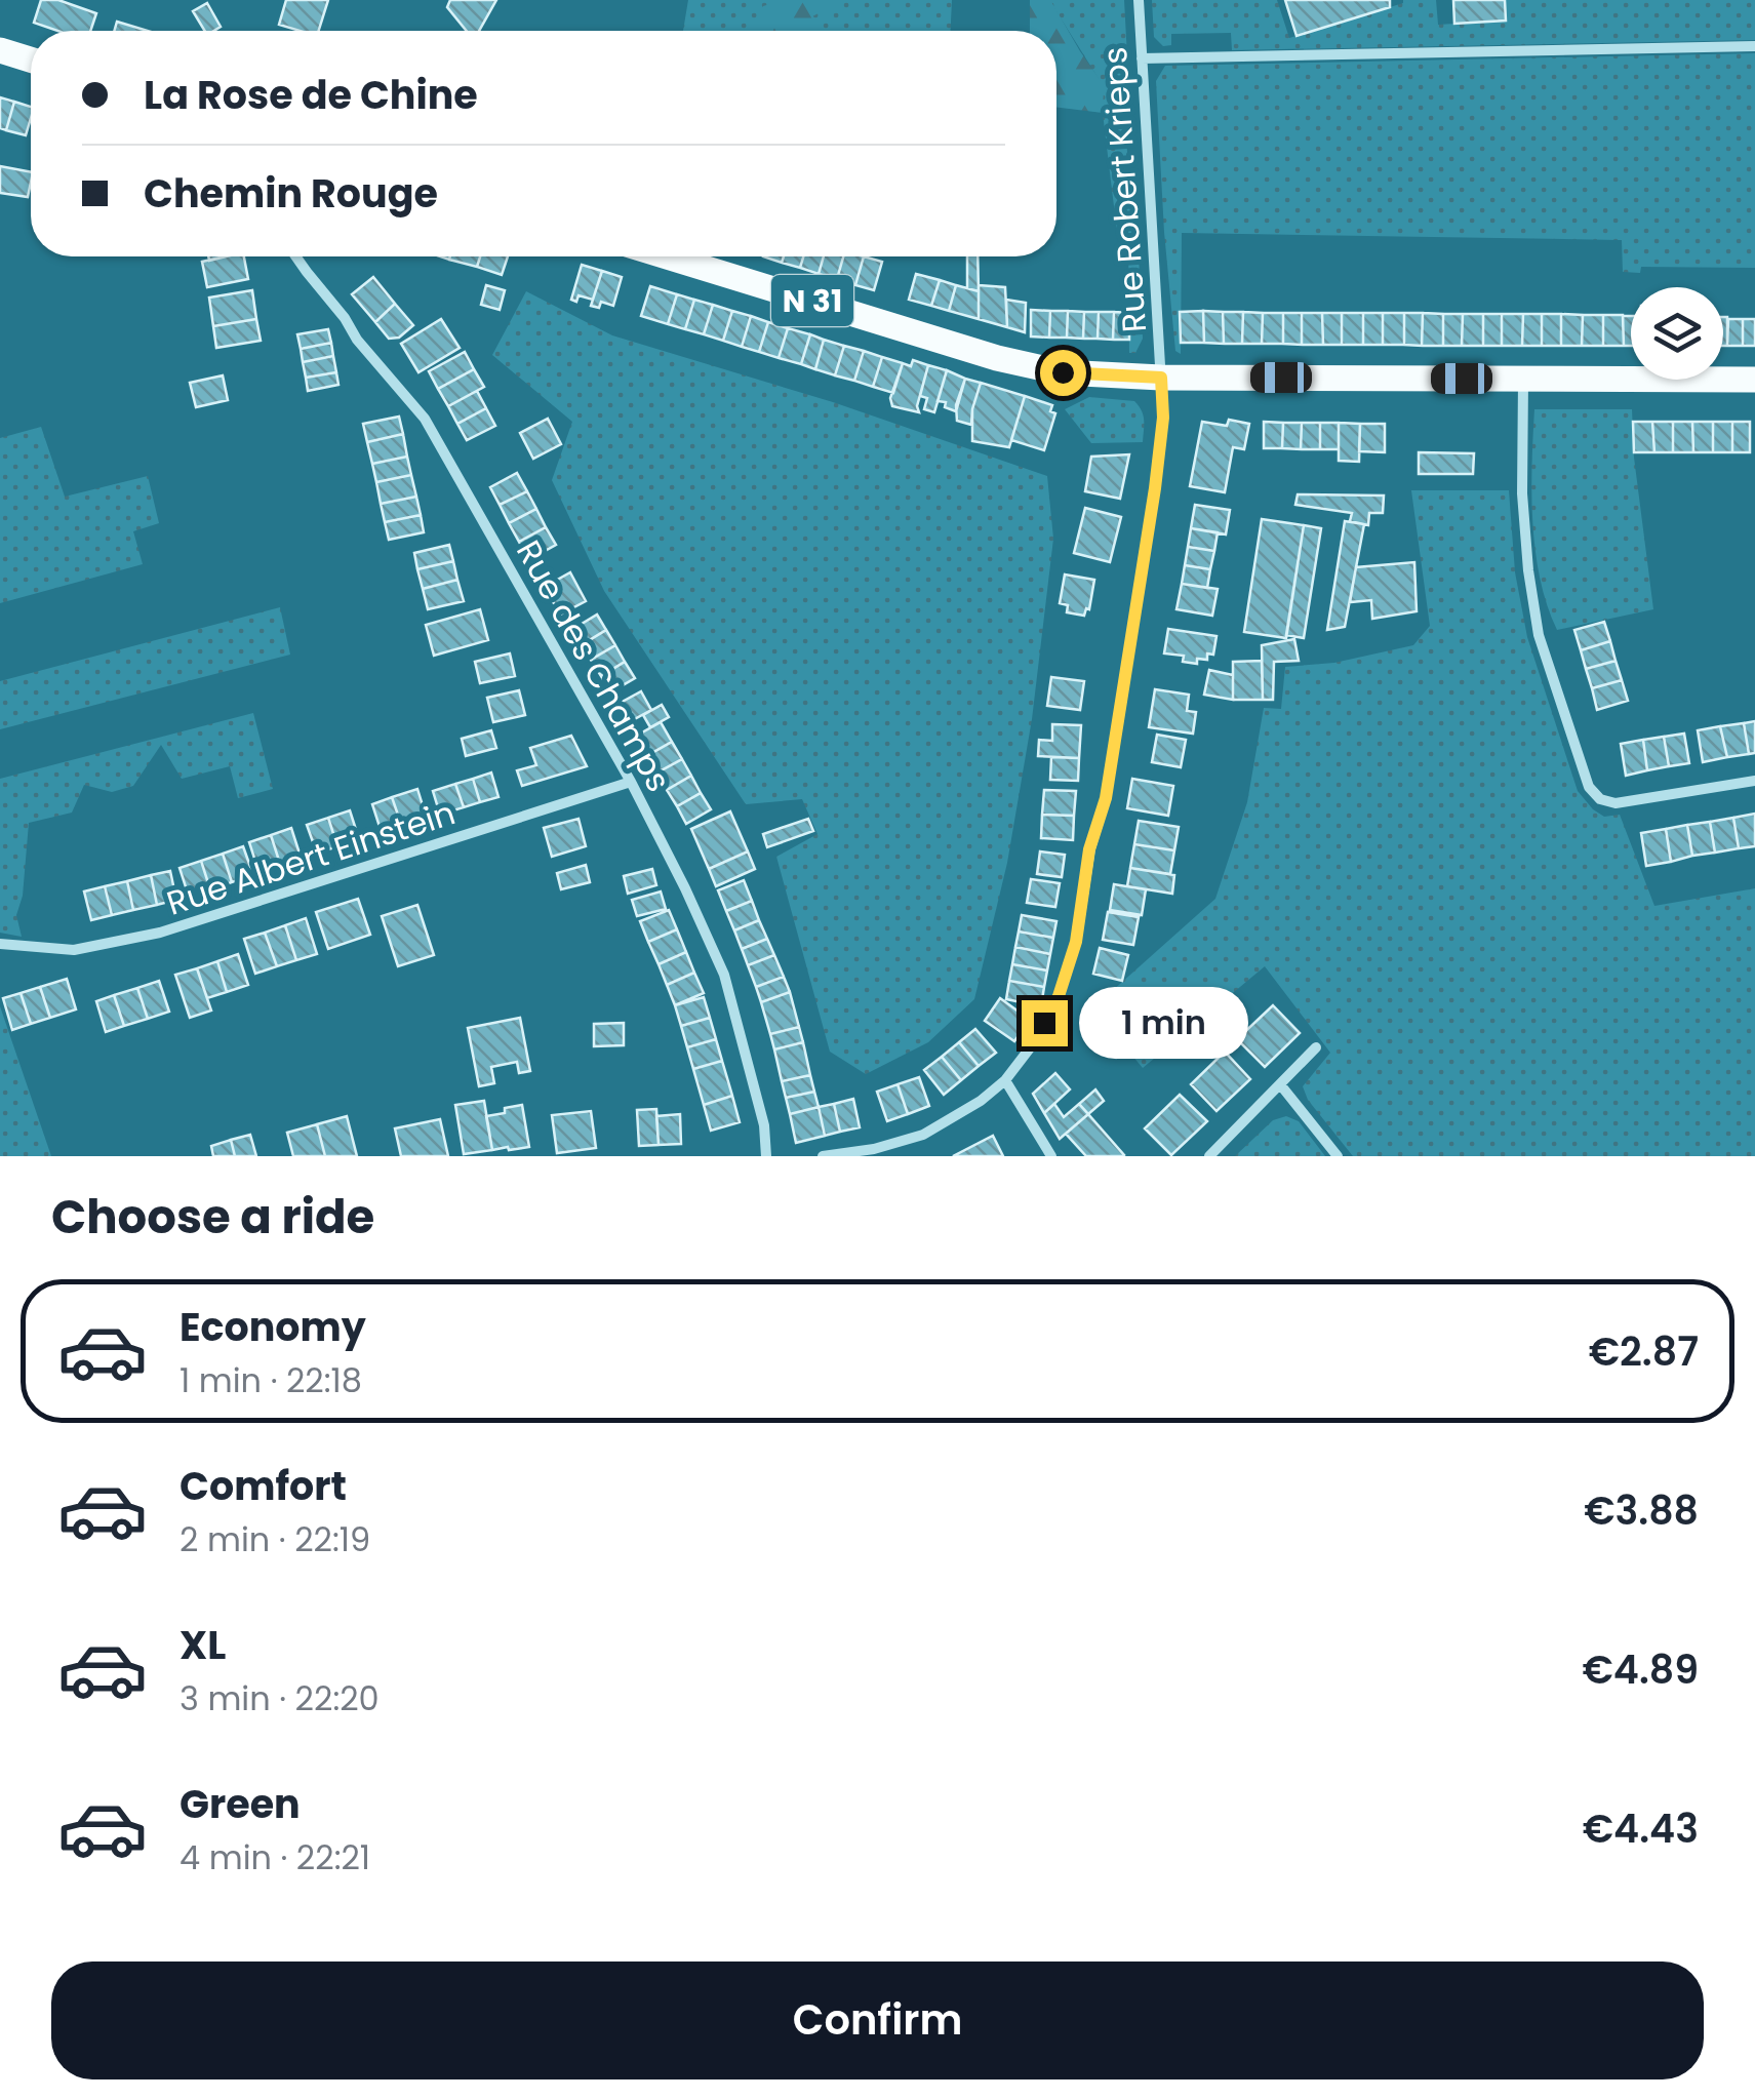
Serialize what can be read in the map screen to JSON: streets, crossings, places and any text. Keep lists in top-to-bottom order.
{
  "streets": {
    "main road": ["N 31"],
    "street": ["Rue Robert Krieps", "Rue des Champs", "Rue Albert Einstein"]
  },
  "crossings": [
    ["Rue Robert Krieps", "N 31"],
    ["Rue des Champs", "Rue Albert Einstein"]
  ],
  "page": {
    "banner": ["La Rose de Chine", "Chemin Rouge"],
    "bubble": "1 min",
    "heading": "Choose a ride",
    "list": [
      {
        "name": "Economy",
        "note": "1 min · 22:18",
        "value": "€2.87"
      },
      {
        "name": "Comfort",
        "note": "2 min · 22:19",
        "value": "€3.88"
      },
      {
        "name": "XL",
        "note": "3 min · 22:20",
        "value": "€4.89"
      },
      {
        "name": "Green",
        "note": "4 min · 22:21",
        "value": "€4.43"
      }
    ],
    "buttons": "Confirm"
  }
}
